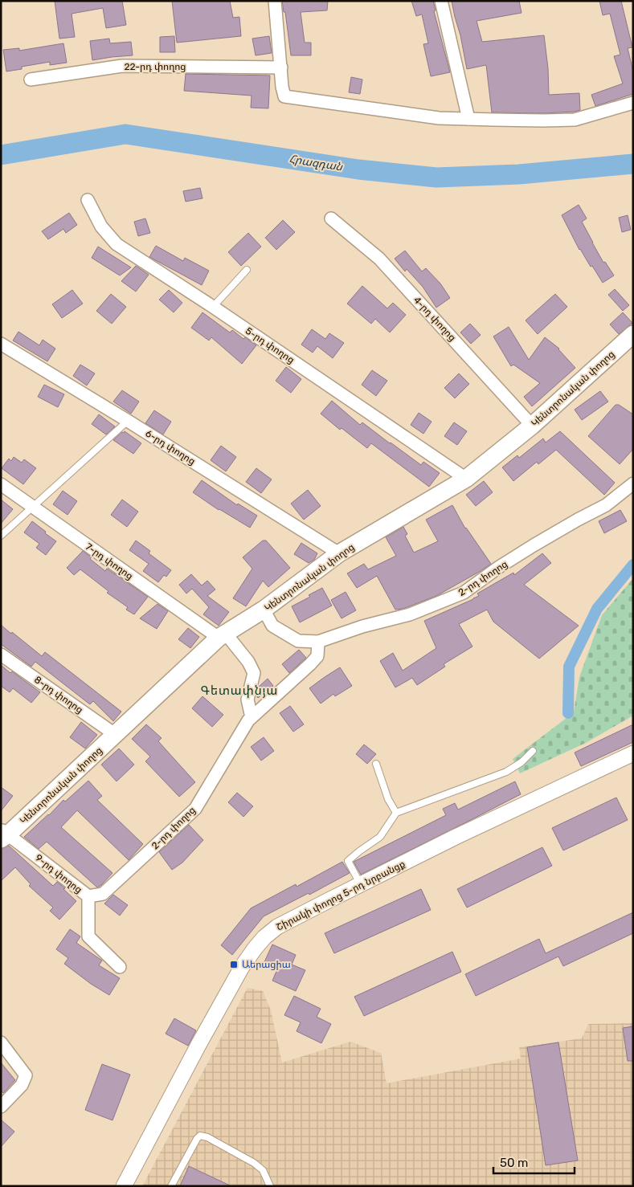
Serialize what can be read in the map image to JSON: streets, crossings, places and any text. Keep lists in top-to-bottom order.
{
  "streets": {
    "main road": ["Կենտրոնական փողոց"],
    "street": [
      "22-րդ փողոց",
      "4-րդ փողոց",
      "5-րդ փողոց",
      "6-րդ փողոց",
      "7-րդ փողոց",
      "2-րդ փողոց",
      "8-րդ փողոց",
      "9-րդ փողոց",
      "Շիրակի փողոց 5-րդ նրբանցք"
    ]
  },
  "crossings": [
    ["4-րդ փողոց", "Կենտրոնական փողոց"],
    ["5-րդ փողոց", "Կենտրոնական փողոց"],
    ["Կենտրոնական փողոց", "6-րդ փողոց"],
    ["Կենտրոնական փողոց", "7-րդ փողոց"],
    ["Կենտրոնական փողոց", "2-րդ փողոց"],
    ["Կենտրոնական փողոց", "8-րդ փողոց"],
    ["Կենտրոնական փողոց", "9-րդ փողոց"],
    ["2-րդ փողոց", "9-րդ փողոց"]
  ],
  "districts": ["Գետափնյա"],
  "water": ["Հրազդան"],
  "places": {
    "transit": ["Աերացիա"]
  },
  "scale_bar": "50 m"
}
